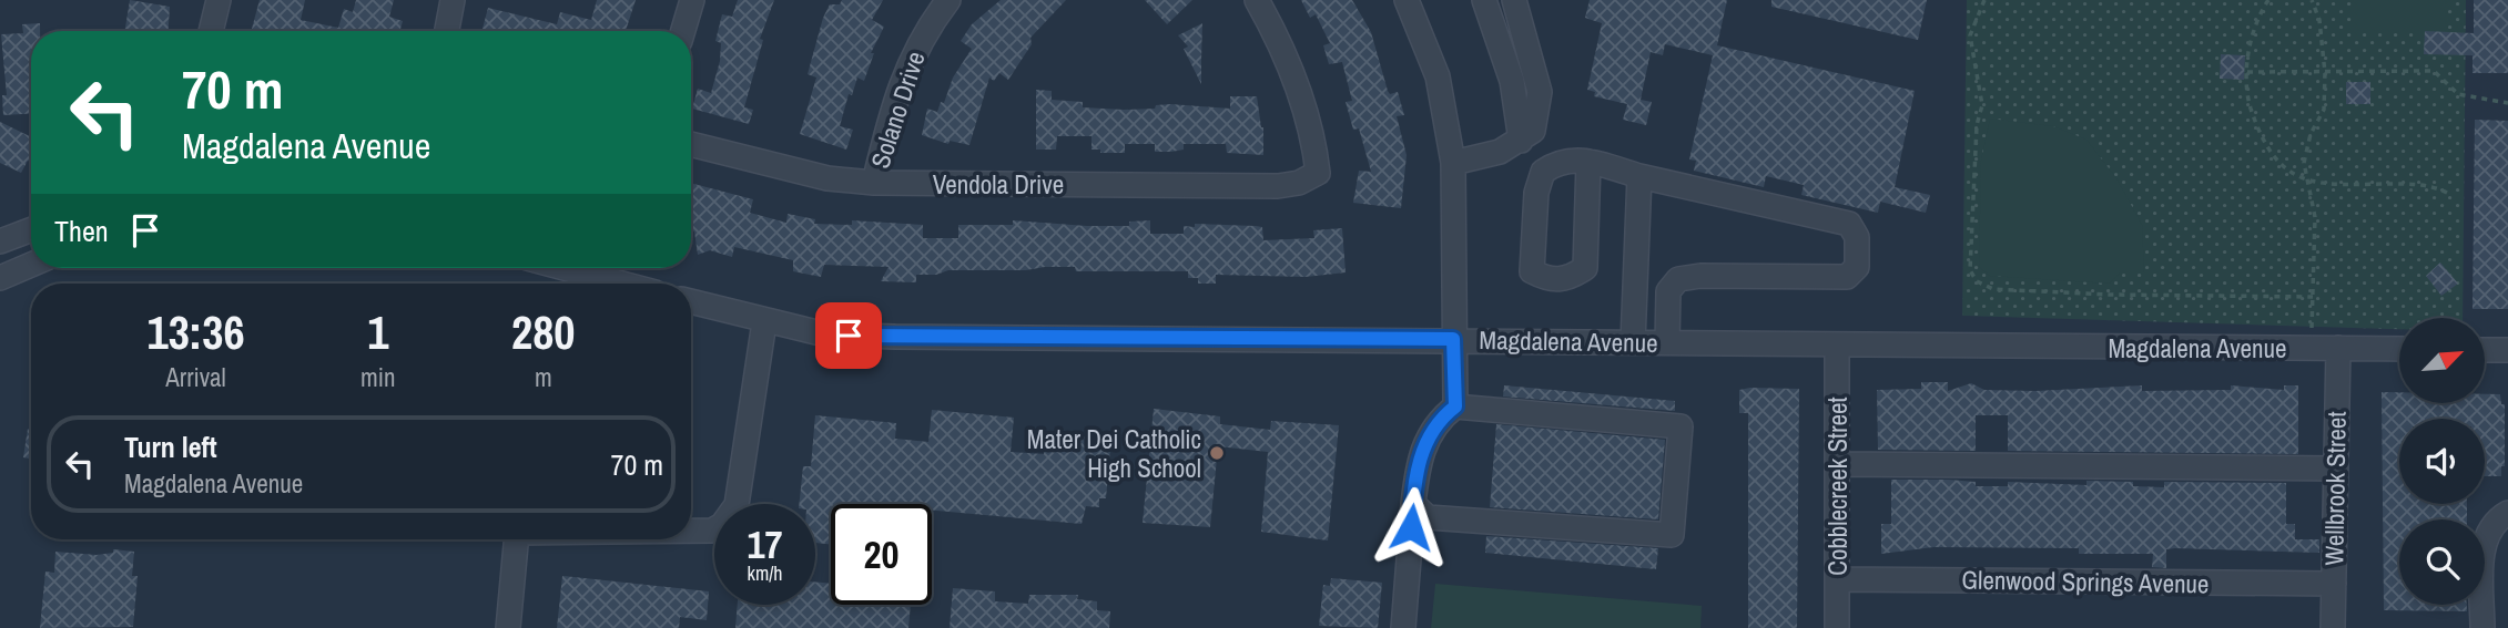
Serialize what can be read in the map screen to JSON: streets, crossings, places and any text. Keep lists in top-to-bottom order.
{
  "streets": {
    "street": [
      "Solano Drive",
      "Vendola Drive",
      "Magdalena Avenue",
      "Cobblecreek Street",
      "Wellbrook Street",
      "Glenwood Springs Avenue"
    ]
  },
  "crossings": [
    ["Solano Drive", "Vendola Drive"],
    ["Magdalena Avenue", "Cobblecreek Street"],
    ["Magdalena Avenue", "Wellbrook Street"],
    ["Cobblecreek Street", "Glenwood Springs Avenue"],
    ["Wellbrook Street", "Glenwood Springs Avenue"]
  ],
  "places": ["Mater Dei Catholic High School"],
  "north": "top right",
  "page": {
    "turn": ["70 m", "Magdalena Avenue"],
    "then": "Then",
    "eta": [
      "13:36",
      "Arrival",
      "1",
      "min",
      "280",
      "m"
    ],
    "list": [
      {
        "name": "Turn left",
        "note": "Magdalena Avenue",
        "value": "70 m"
      }
    ],
    "speed": "17 km/h",
    "limit": "20"
  }
}
